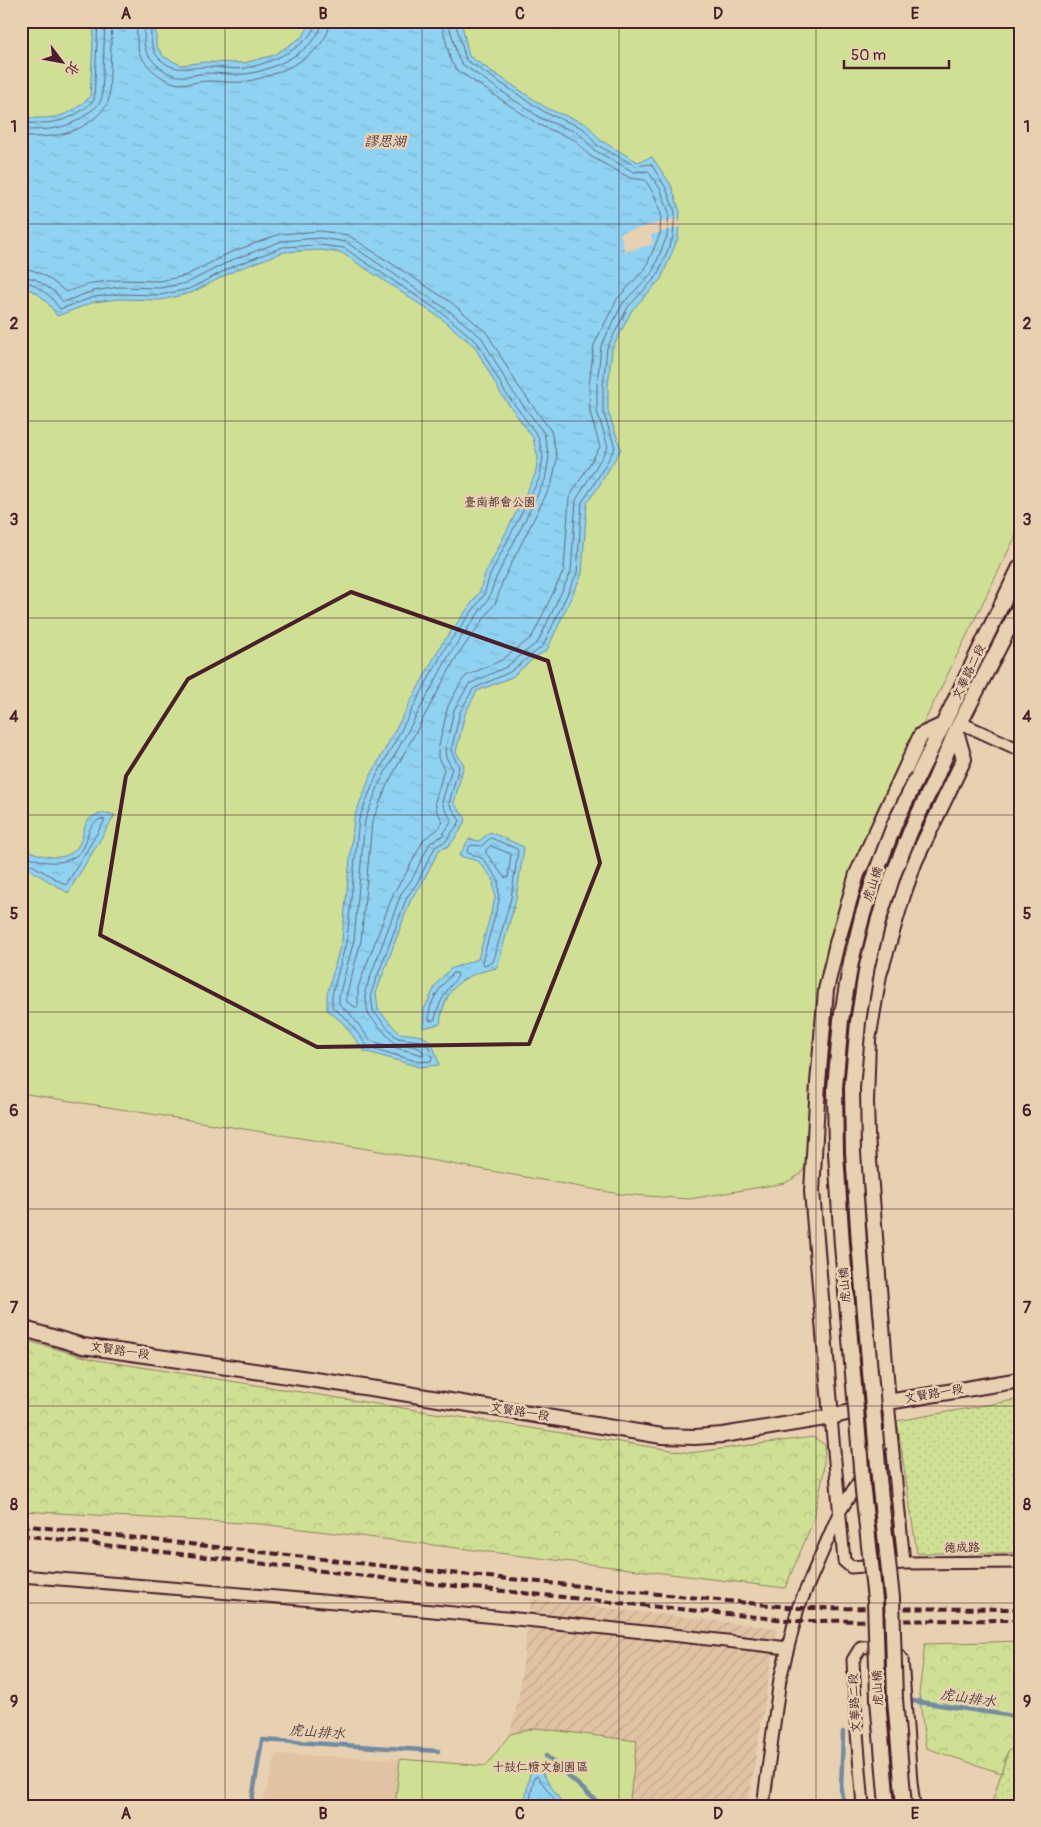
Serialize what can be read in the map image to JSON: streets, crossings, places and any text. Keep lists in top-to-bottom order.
{
  "streets": {
    "street": [
      "文華路二段",
      "虎山橋",
      "文賢路一段",
      "德成路"
    ]
  },
  "crossings": [
    ["文華路二段", "虎山橋"]
  ],
  "water": ["謬思湖", "虎山排水"],
  "parks": ["臺南都會公園", "十鼓仁糖文創園區"],
  "scale_bar": "50 m",
  "north": "bottom right",
  "grid": {
    "columns": [
      "A",
      "B",
      "C",
      "D",
      "E"
    ],
    "rows": [
      "1",
      "2",
      "3",
      "4",
      "5",
      "6",
      "7",
      "8",
      "9"
    ]
  }
}
